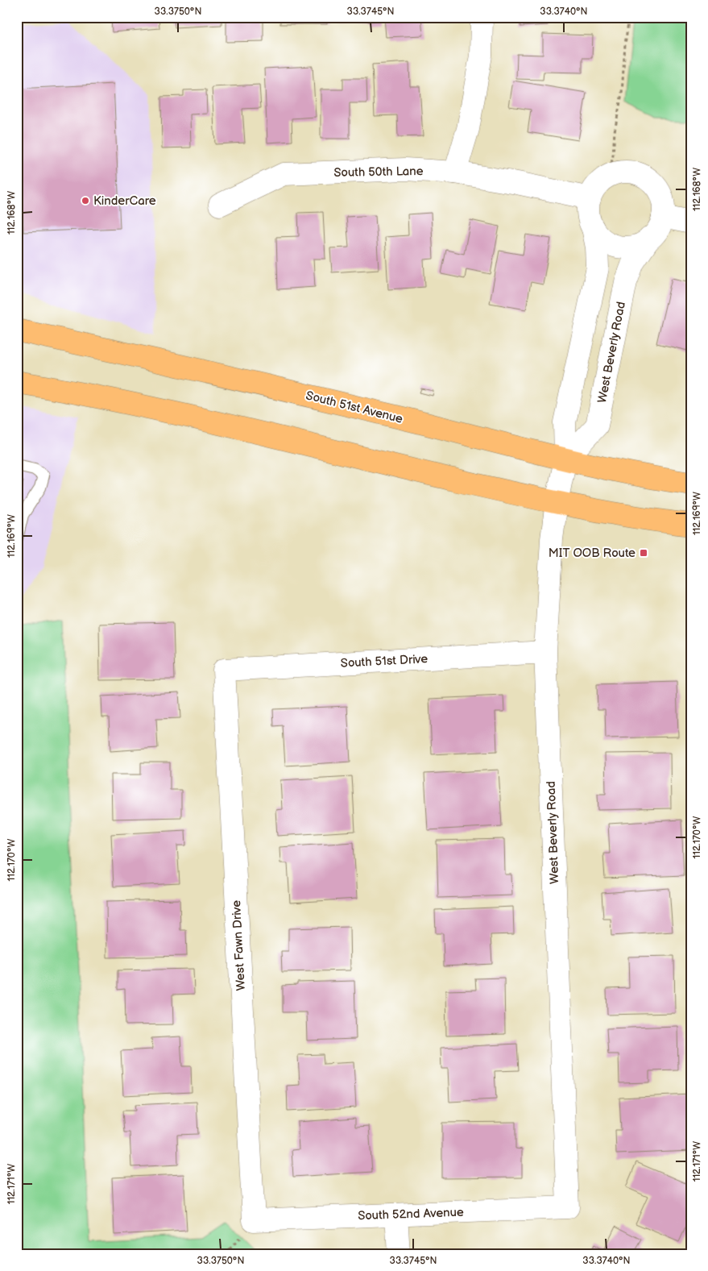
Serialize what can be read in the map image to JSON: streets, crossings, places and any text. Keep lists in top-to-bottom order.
{
  "streets": {
    "main road": ["South 51st Avenue"],
    "street": [
      "South 50th Lane",
      "West Beverly Road",
      "South 51st Drive",
      "West Fawn Drive",
      "South 52nd Avenue"
    ]
  },
  "crossings": [
    ["South 50th Lane", "West Beverly Road"],
    ["West Beverly Road", "South 51st Avenue"],
    ["West Beverly Road", "South 51st Drive"],
    ["West Beverly Road", "South 52nd Avenue"],
    ["South 51st Drive", "West Fawn Drive"],
    ["West Fawn Drive", "South 52nd Avenue"]
  ],
  "places": {
    "other": ["KinderCare"],
    "transit": ["MIT OOB Route"]
  },
  "coordinates": [
    "33.3750°N",
    "33.3745°N",
    "33.3740°N",
    "112.168°W",
    "112.169°W",
    "112.170°W",
    "112.171°W"
  ]
}
